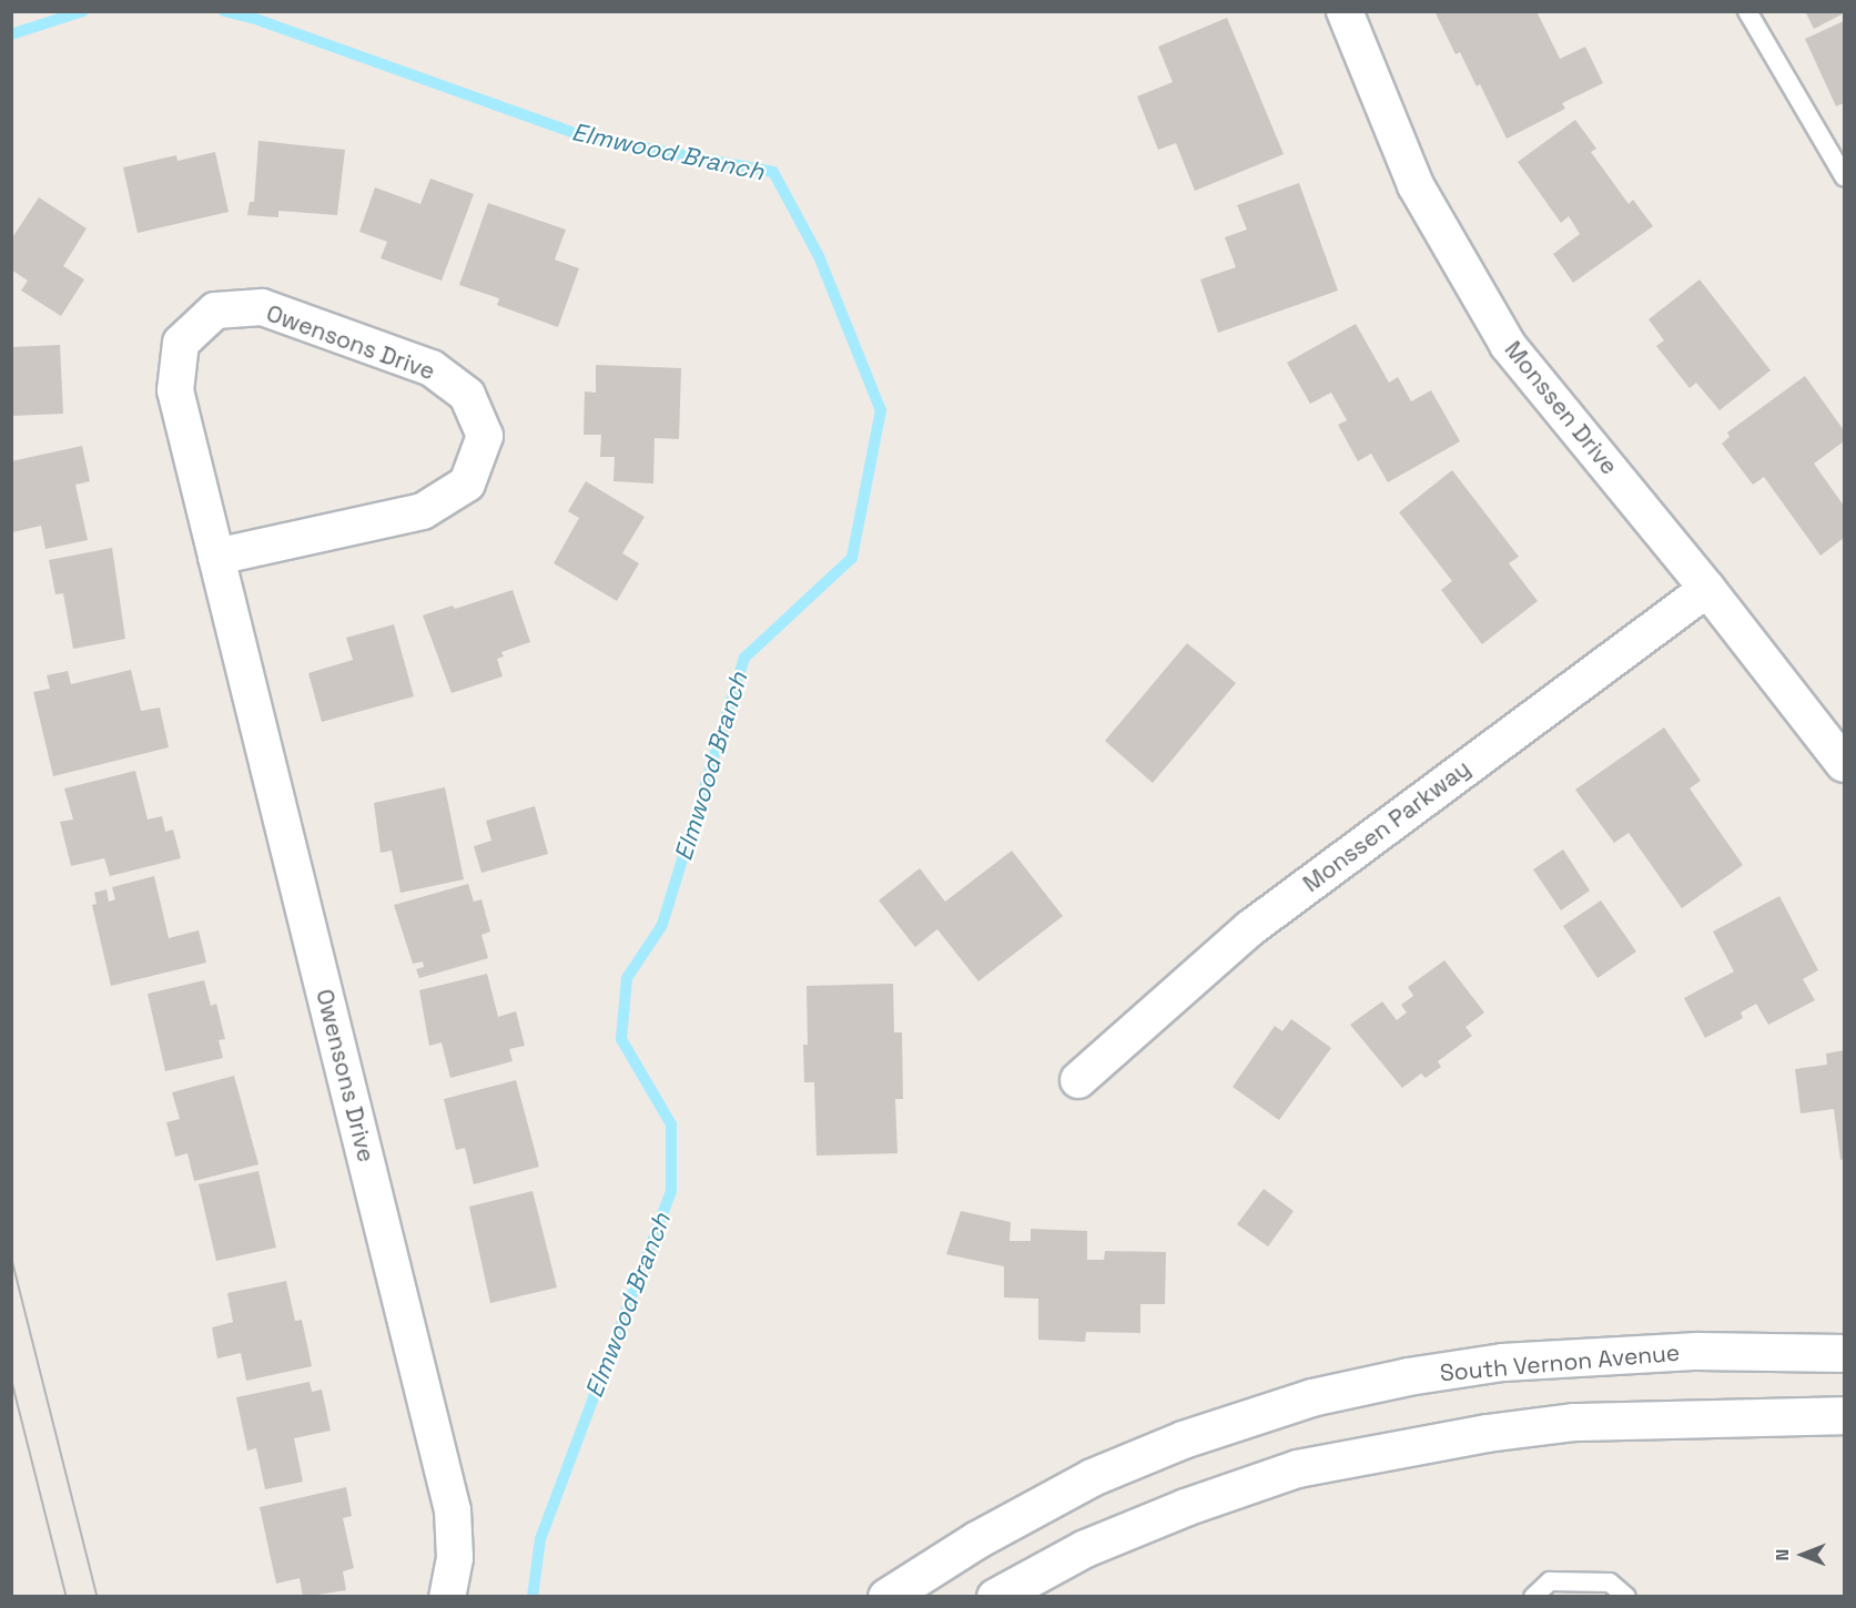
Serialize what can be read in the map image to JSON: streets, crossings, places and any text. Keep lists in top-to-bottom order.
{
  "streets": {
    "main road": ["South Vernon Avenue"],
    "street": ["Owensons Drive", "Monssen Drive", "Monssen Parkway"]
  },
  "crossings": [
    ["Monssen Drive", "Monssen Parkway"]
  ],
  "water": ["Elmwood Branch"],
  "north": "left"
}
